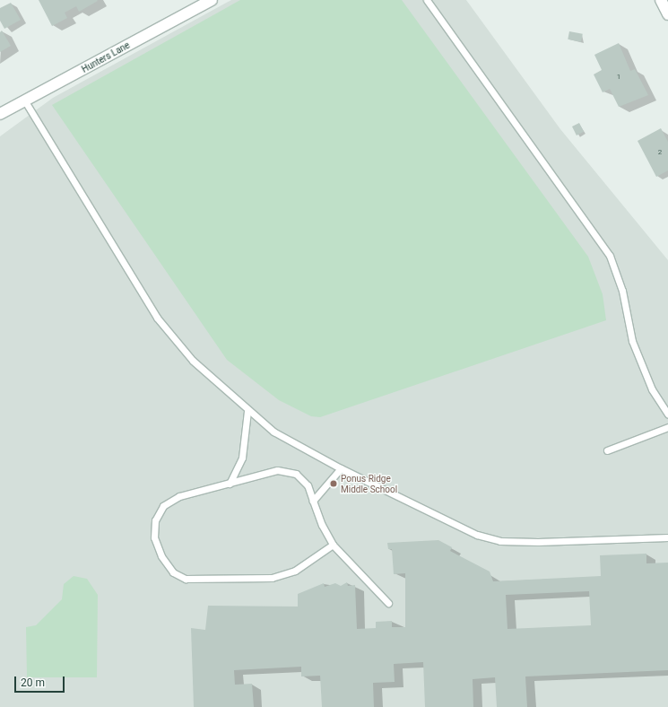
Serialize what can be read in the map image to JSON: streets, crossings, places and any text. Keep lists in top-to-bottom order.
{
  "streets": {
    "street": ["Hunters Lane"]
  },
  "places": ["Ponus Ridge Middle School"],
  "house_numbers": ["1", "2"],
  "scale_bar": "20 m"
}
